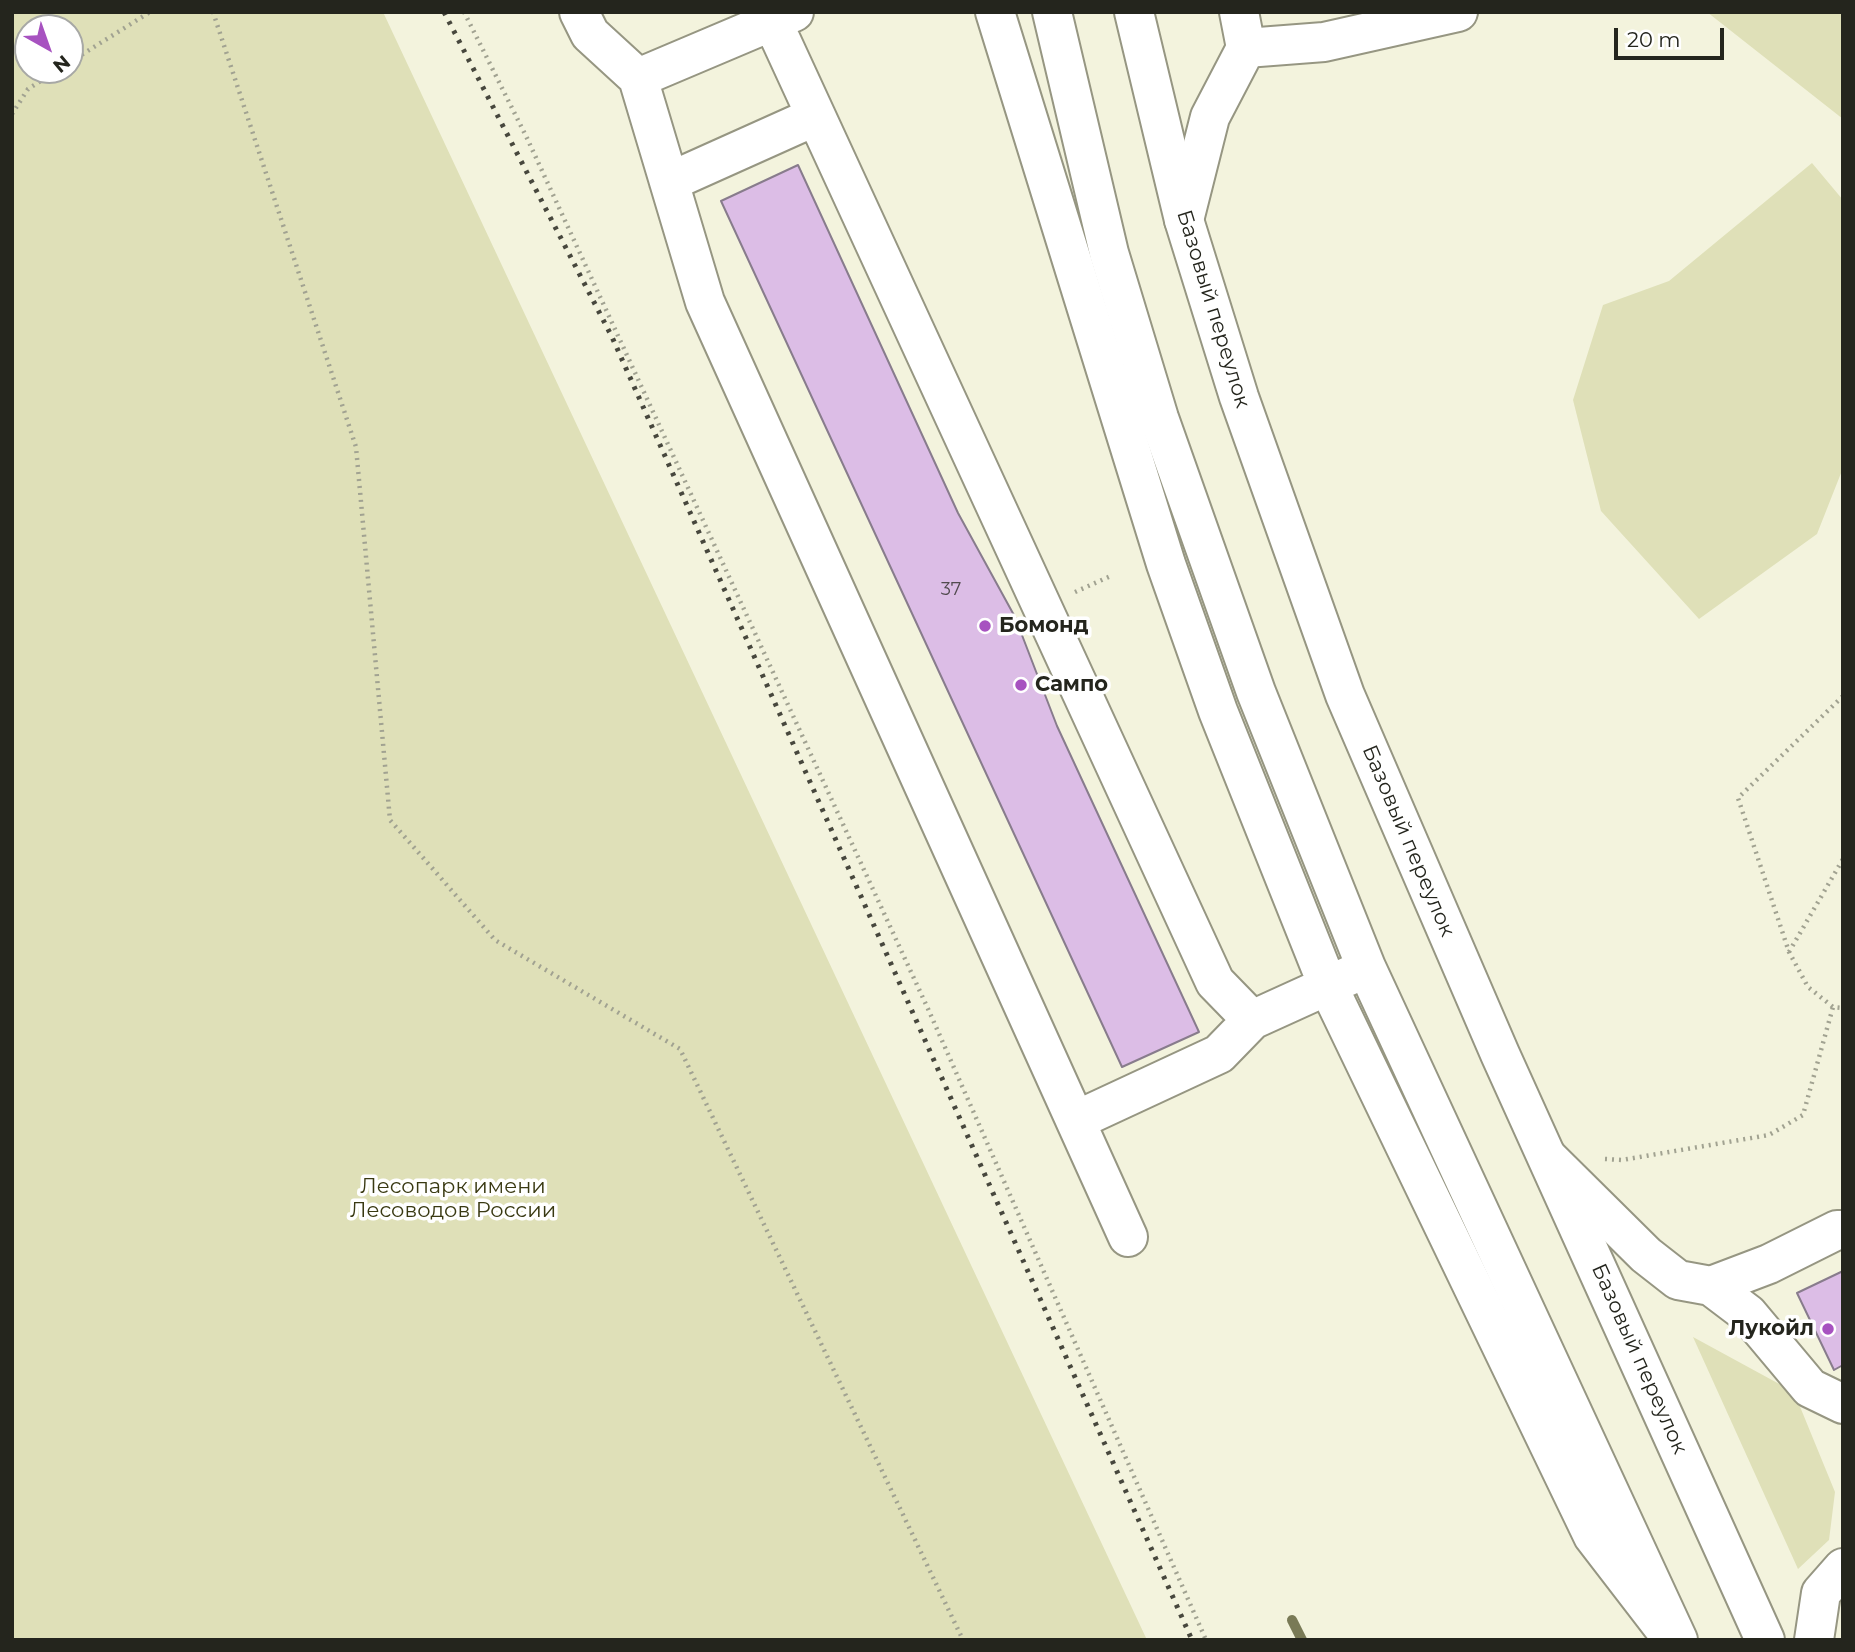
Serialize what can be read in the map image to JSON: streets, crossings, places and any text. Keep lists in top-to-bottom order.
{
  "streets": {
    "main road": ["Базовый переулок"]
  },
  "parks": ["Лесопарк имени Лесоводов России"],
  "places": ["Бомонд", "Сампо", "Лукойл"],
  "house_numbers": ["37"],
  "scale_bar": "20 m",
  "north": "bottom right"
}
